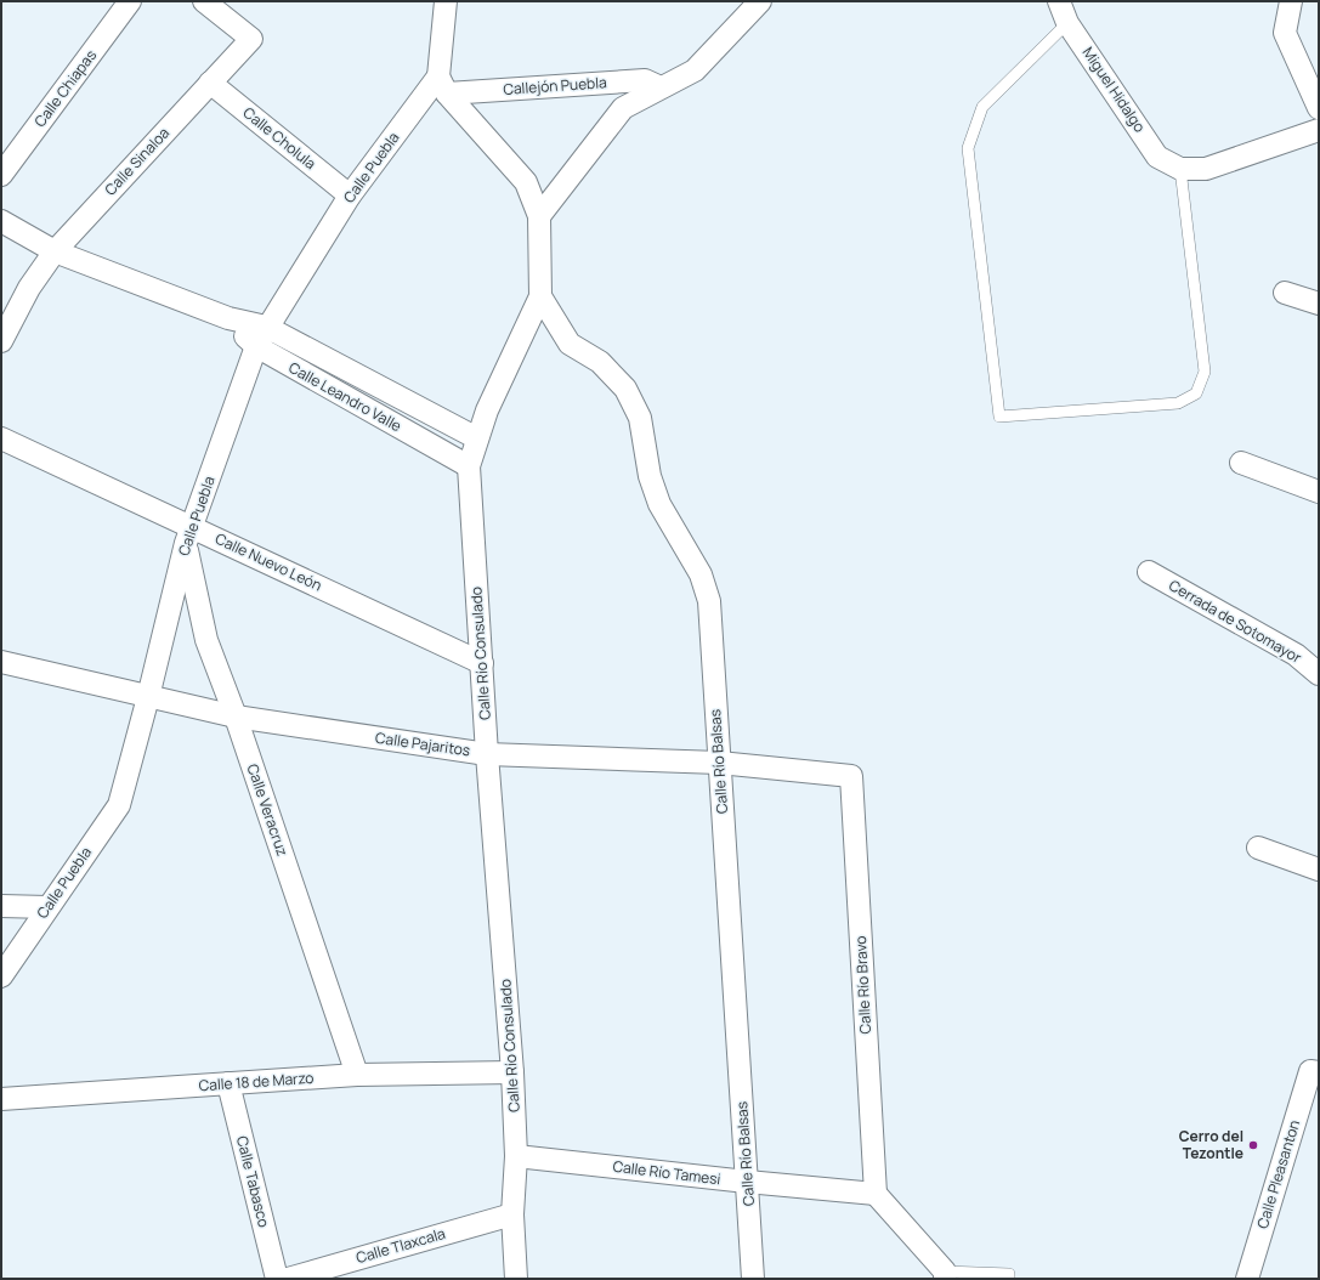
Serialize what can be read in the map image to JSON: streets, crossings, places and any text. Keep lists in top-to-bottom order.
{
  "streets": {
    "street": [
      "Callejón Puebla",
      "Calle Chiapas",
      "Miguel Hidalgo",
      "Calle Cholula",
      "Calle Sinaloa",
      "Calle Puebla",
      "Calle Leandro Valle",
      "Calle Nuevo León",
      "Cerrada de Sotomayor",
      "Calle Río Consulado",
      "Calle Pajaritos",
      "Calle Río Balsas",
      "Calle Veracruz",
      "Calle Río Bravo",
      "Calle 18 de Marzo",
      "Calle Río Tamesi",
      "Calle Pleasanton",
      "Calle Tabasco",
      "Calle Tlaxcala"
    ]
  },
  "crossings": [
    ["Callejón Puebla", "Calle Puebla"],
    ["Callejón Puebla", "Calle Río Consulado"],
    ["Calle Cholula", "Calle Sinaloa"],
    ["Calle Cholula", "Calle Puebla"],
    ["Calle Sinaloa", "Calle Leandro Valle"],
    ["Calle Puebla", "Calle Leandro Valle"],
    ["Calle Puebla", "Calle Nuevo León"],
    ["Calle Puebla", "Calle Río Consulado"],
    ["Calle Puebla", "Calle Pajaritos"],
    ["Calle Puebla", "Calle Veracruz"],
    ["Calle Leandro Valle", "Calle Río Consulado"],
    ["Calle Nuevo León", "Calle Río Consulado"],
    ["Calle Nuevo León", "Calle Veracruz"],
    ["Calle Río Consulado", "Calle Pajaritos"],
    ["Calle Río Consulado", "Calle Río Balsas"],
    ["Calle Río Consulado", "Calle 18 de Marzo"],
    ["Calle Río Consulado", "Calle Río Tamesi"],
    ["Calle Río Consulado", "Calle Tlaxcala"],
    ["Calle Pajaritos", "Calle Río Balsas"],
    ["Calle Pajaritos", "Calle Veracruz"],
    ["Calle Pajaritos", "Calle Río Bravo"],
    ["Calle Río Balsas", "Calle Río Tamesi"],
    ["Calle Veracruz", "Calle 18 de Marzo"],
    ["Calle Río Bravo", "Calle Río Tamesi"],
    ["Calle 18 de Marzo", "Calle Tabasco"]
  ],
  "places": ["Cerro del Tezontle"]
}
